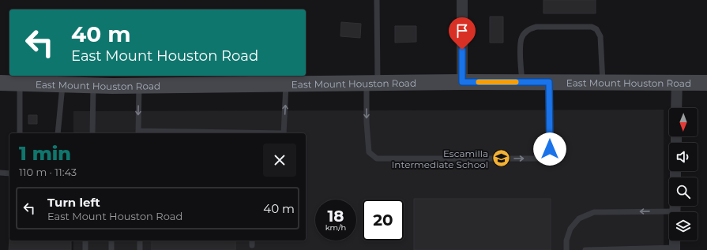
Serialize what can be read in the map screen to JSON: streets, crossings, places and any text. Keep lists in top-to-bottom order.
{
  "streets": {
    "main road": ["East Mount Houston Road"]
  },
  "places": {
    "school or university": ["Escamilla Intermediate School"]
  },
  "north": "bottom",
  "page": {
    "turn": ["40 m", "East Mount Houston Road"],
    "heading": ["1 min", "110 m · 11:43"],
    "list": [
      {
        "name": "Turn left",
        "note": "East Mount Houston Road",
        "value": "40 m"
      }
    ],
    "speed": "18 km/h",
    "limit": "20"
  }
}
